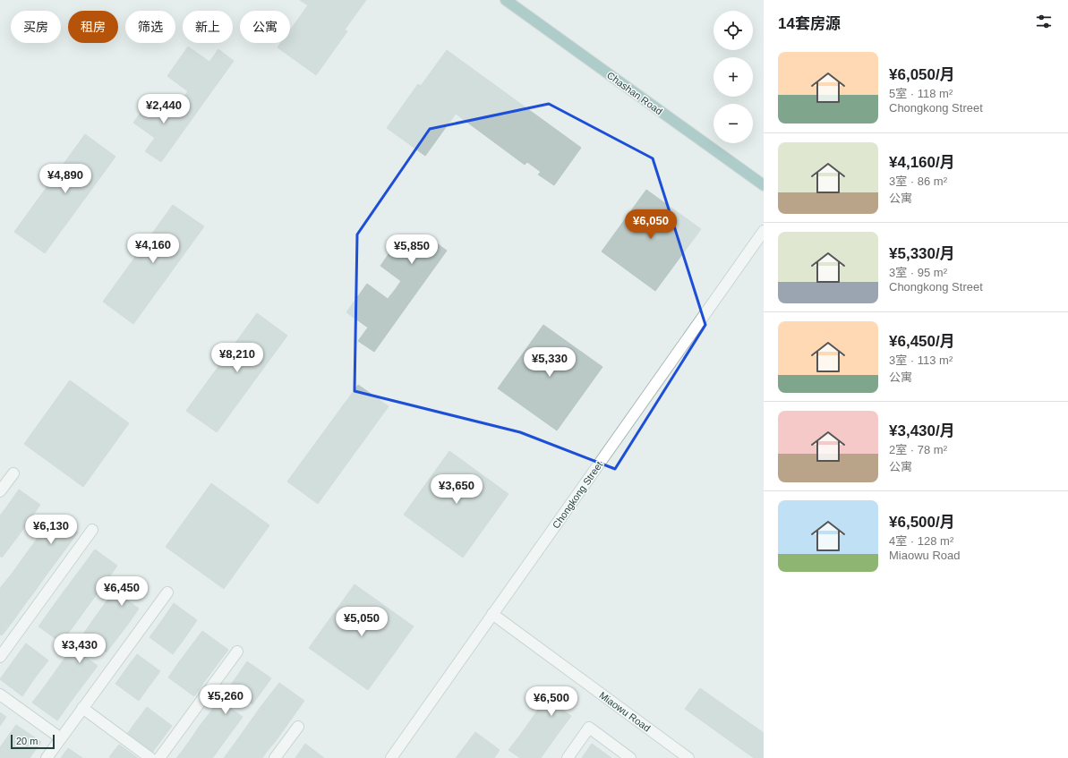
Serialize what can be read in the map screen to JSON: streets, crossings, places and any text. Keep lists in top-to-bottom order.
{
  "streets": {
    "main road": ["Chashan Road"],
    "street": ["Chongkong Street", "Miaowu Road"]
  },
  "crossings": [
    ["Chongkong Street", "Miaowu Road"]
  ],
  "scale_bar": "20 m",
  "page": {
    "heading": "14套房源",
    "map_buttons": ["+", "−"],
    "chip": [
      "买房",
      "租房",
      "筛选",
      "新上",
      "公寓"
    ],
    "list": [
      {
        "name": "¥6,050/月",
        "note": "5室 · 118 m² · Chongkong Street"
      },
      {
        "name": "¥4,160/月",
        "note": "3室 · 86 m² · 公寓"
      },
      {
        "name": "¥5,330/月",
        "note": "3室 · 95 m² · Chongkong Street"
      },
      {
        "name": "¥6,450/月",
        "note": "3室 · 113 m² · 公寓"
      },
      {
        "name": "¥3,430/月",
        "note": "2室 · 78 m² · 公寓"
      },
      {
        "name": "¥6,500/月",
        "note": "4室 · 128 m² · Miaowu Road"
      }
    ],
    "price": [
      "¥2,440",
      "¥4,890",
      "¥6,050",
      "¥4,160",
      "¥5,850",
      "¥8,210",
      "¥5,330",
      "¥3,650",
      "¥6,130",
      "¥6,450",
      "¥5,050",
      "¥3,430",
      "¥5,260",
      "¥6,500"
    ],
    "scale": "20 m"
  }
}
